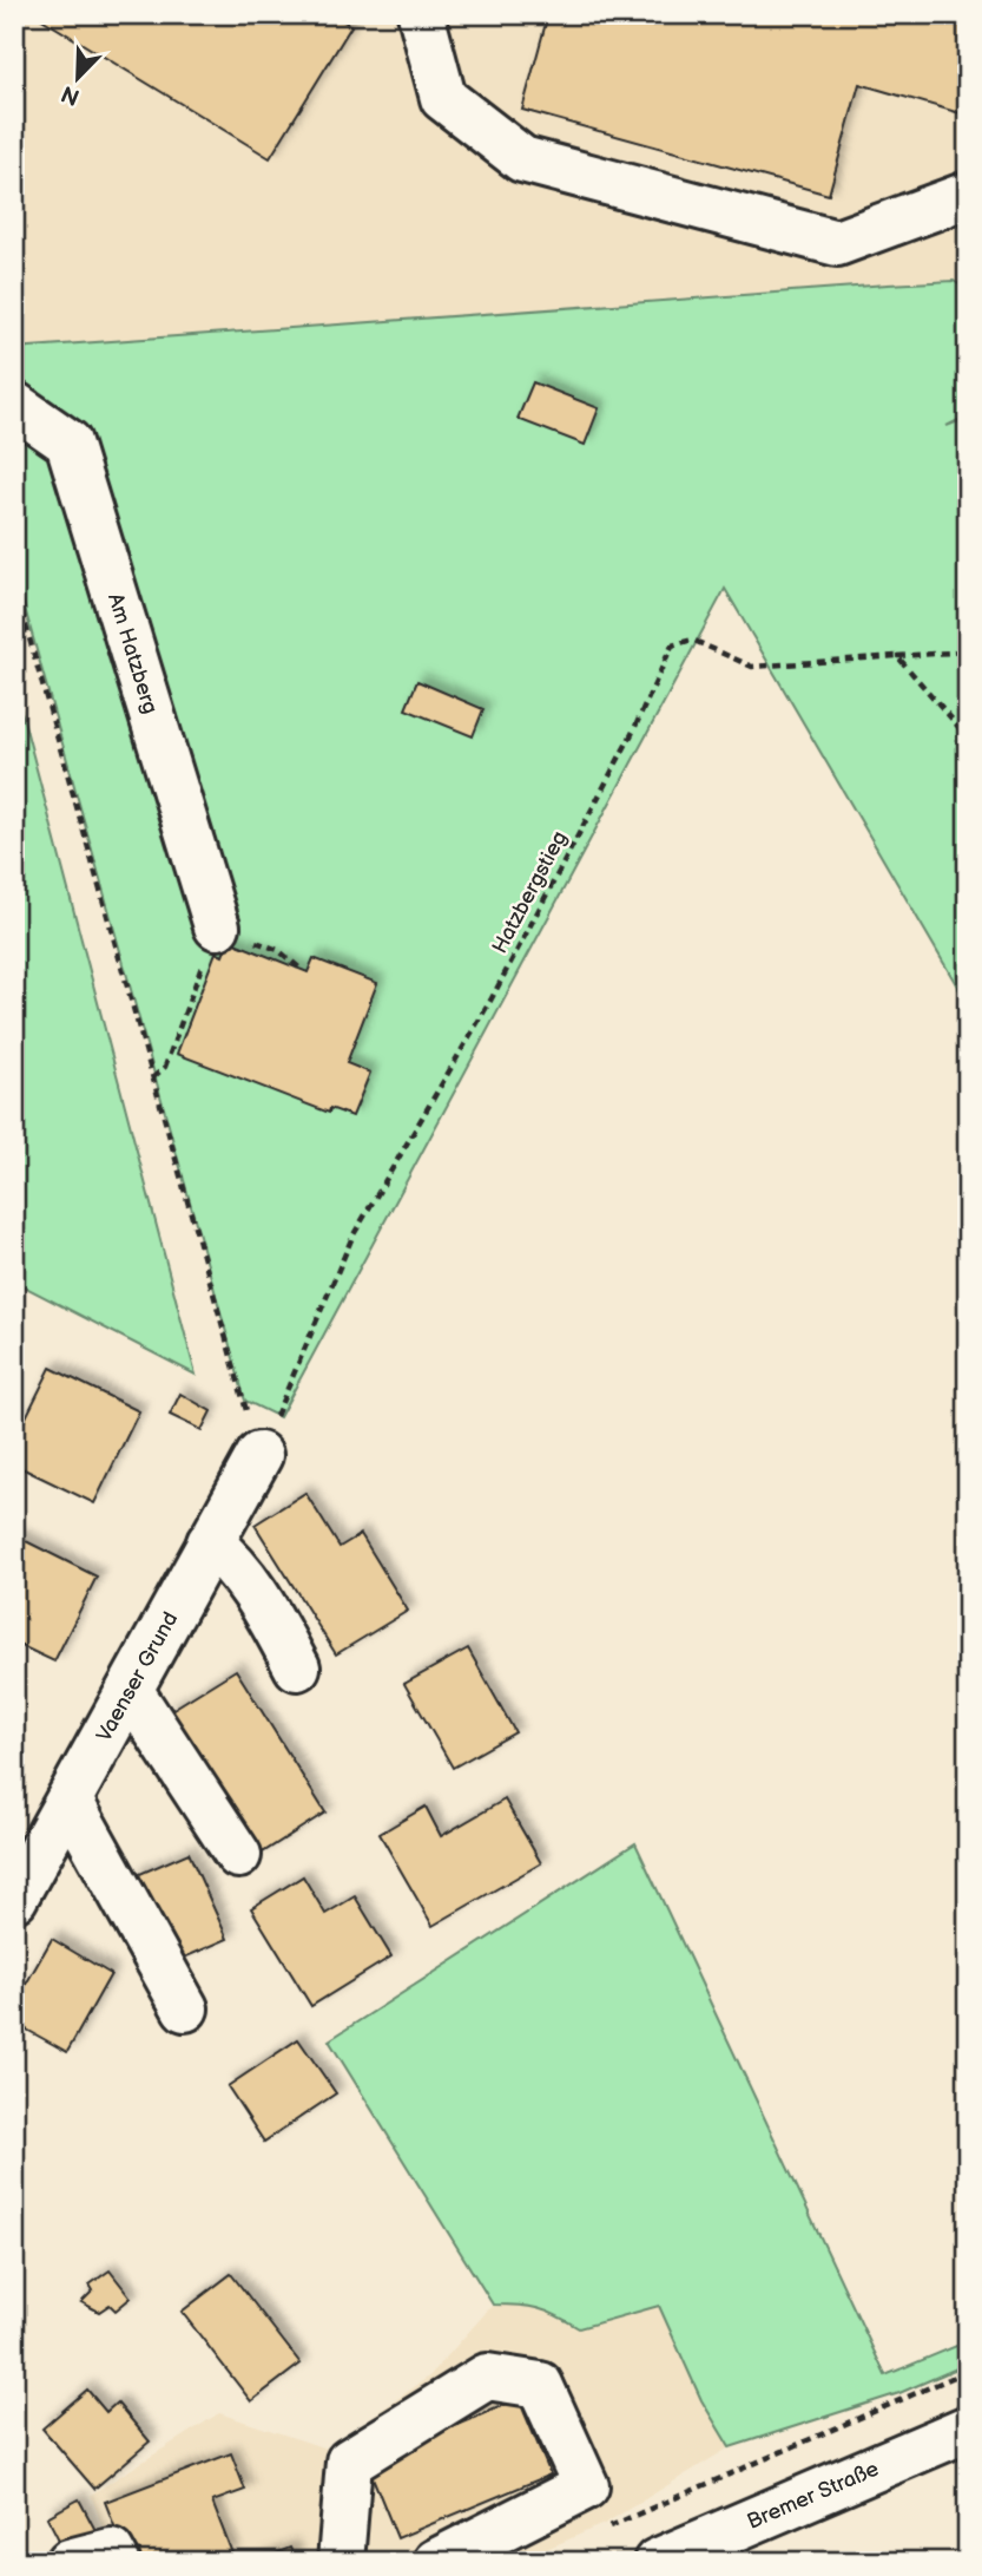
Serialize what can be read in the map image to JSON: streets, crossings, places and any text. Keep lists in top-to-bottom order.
{
  "streets": {
    "street": ["Am Hatzberg", "Vaenser Grund", "Bremer Straße"],
    "path": ["Hatzbergstieg"]
  },
  "crossings": [
    ["Hatzbergstieg", "Vaenser Grund"]
  ],
  "north": "bottom left"
}
